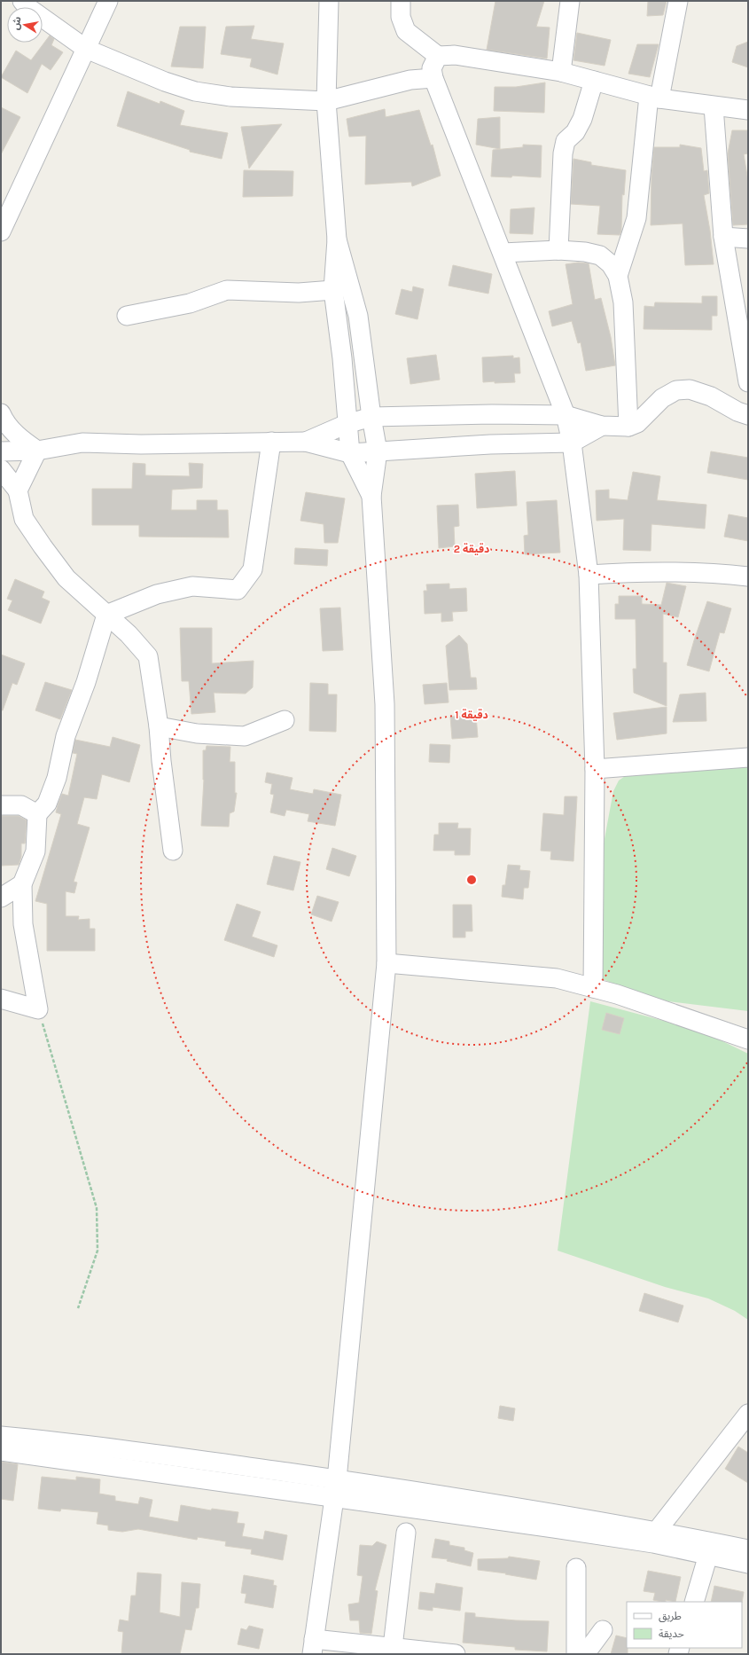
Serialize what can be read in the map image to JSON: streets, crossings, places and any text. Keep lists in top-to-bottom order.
{
  "legend": ["طريق", "حديقة"],
  "north": "left",
  "rings": ["2 دقيقة", "1 دقيقة"]
}
